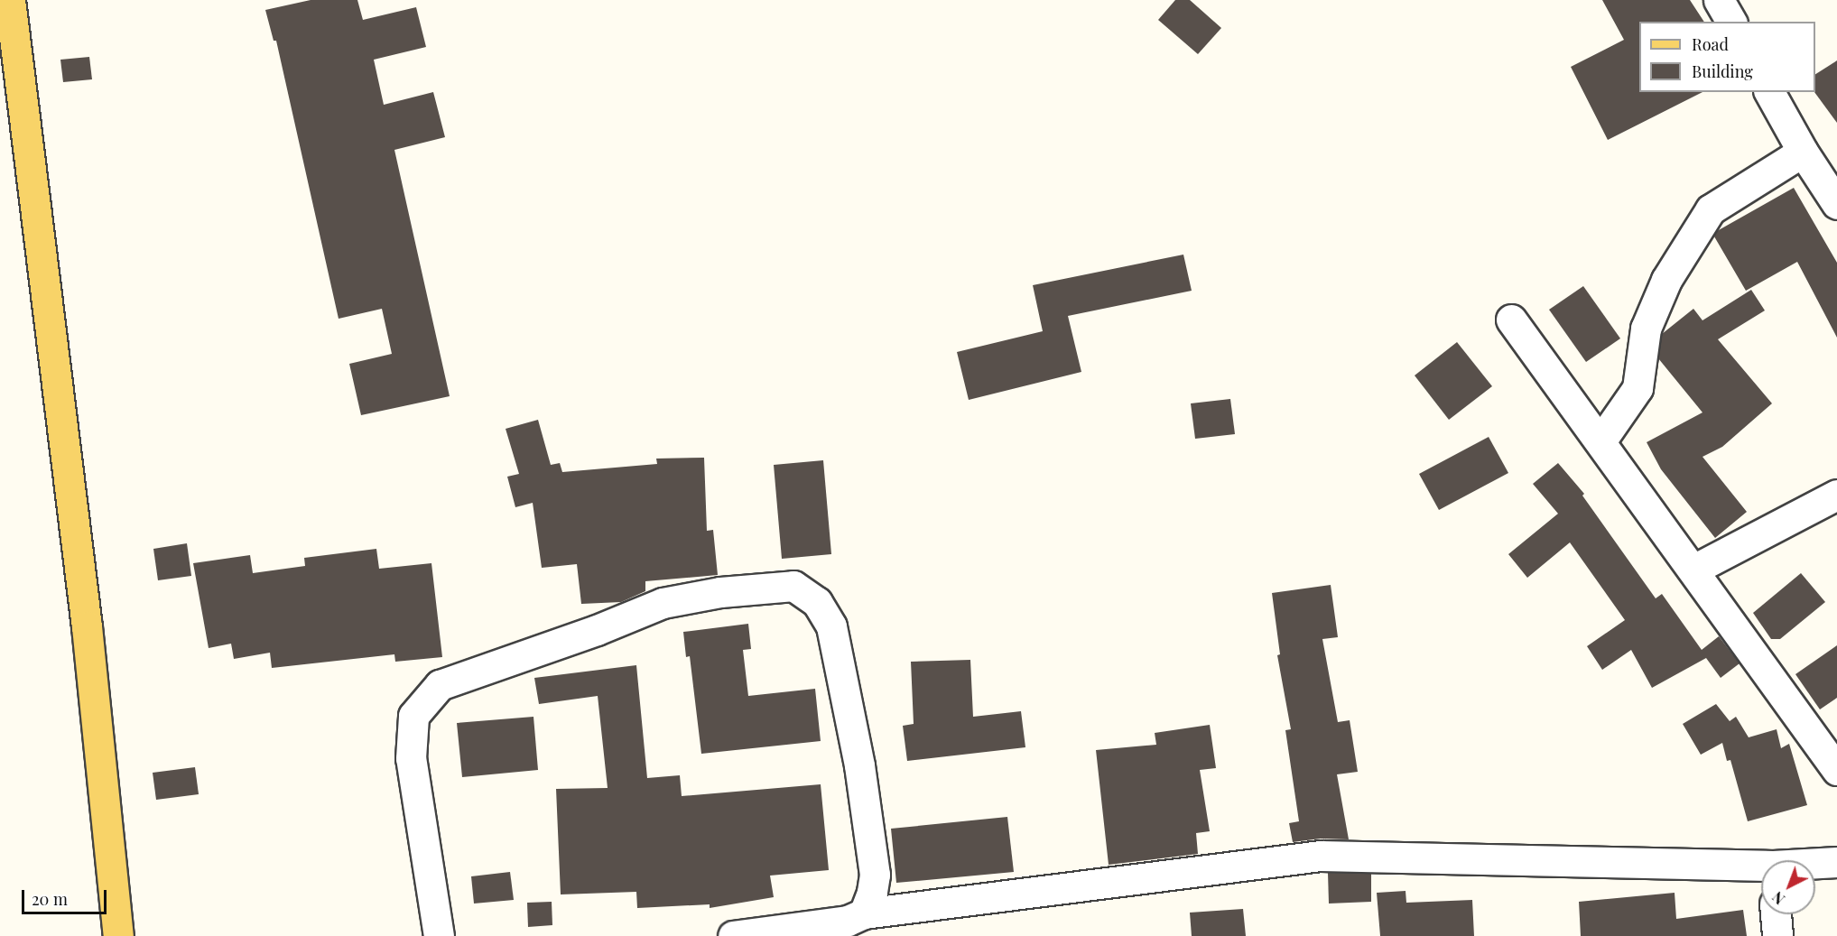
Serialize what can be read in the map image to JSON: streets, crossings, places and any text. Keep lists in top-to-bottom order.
{
  "legend": ["Road", "Building"],
  "scale_bar": "20 m",
  "north": "bottom left"
}
